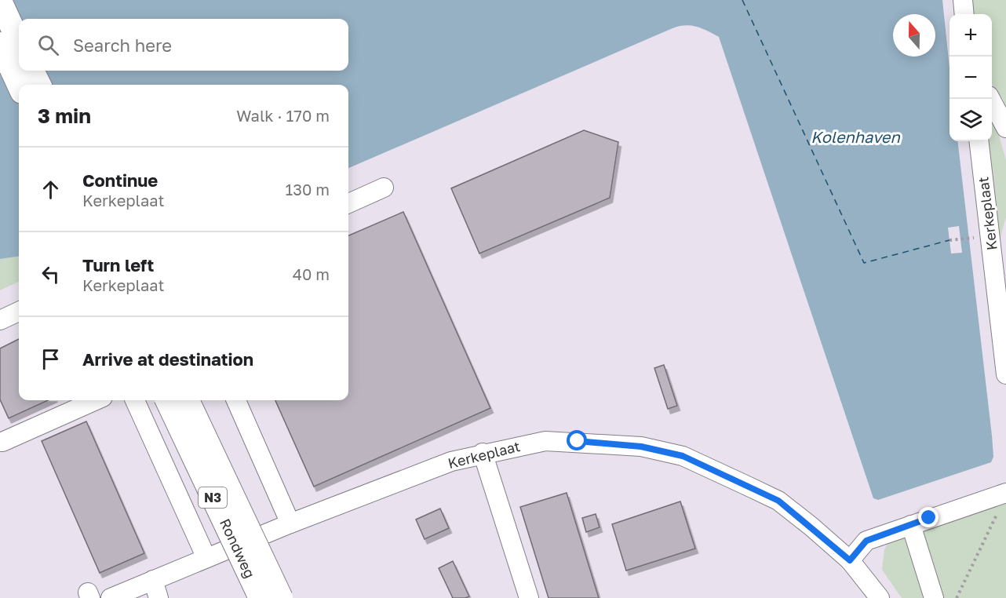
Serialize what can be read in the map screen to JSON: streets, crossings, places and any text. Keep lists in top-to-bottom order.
{
  "streets": {
    "main road": ["N3", "Rondweg"],
    "street": ["Kerkeplaat"]
  },
  "water": ["Kolenhaven"],
  "north": "top",
  "page": {
    "map_buttons": ["+", "−"],
    "search": "Search here",
    "heading": ["3 min", "Walk · 170 m"],
    "list": [
      ["Continue", "Kerkeplaat", "130 m"],
      ["Turn left", "Kerkeplaat", "40 m"],
      "Arrive at destination"
    ]
  }
}
